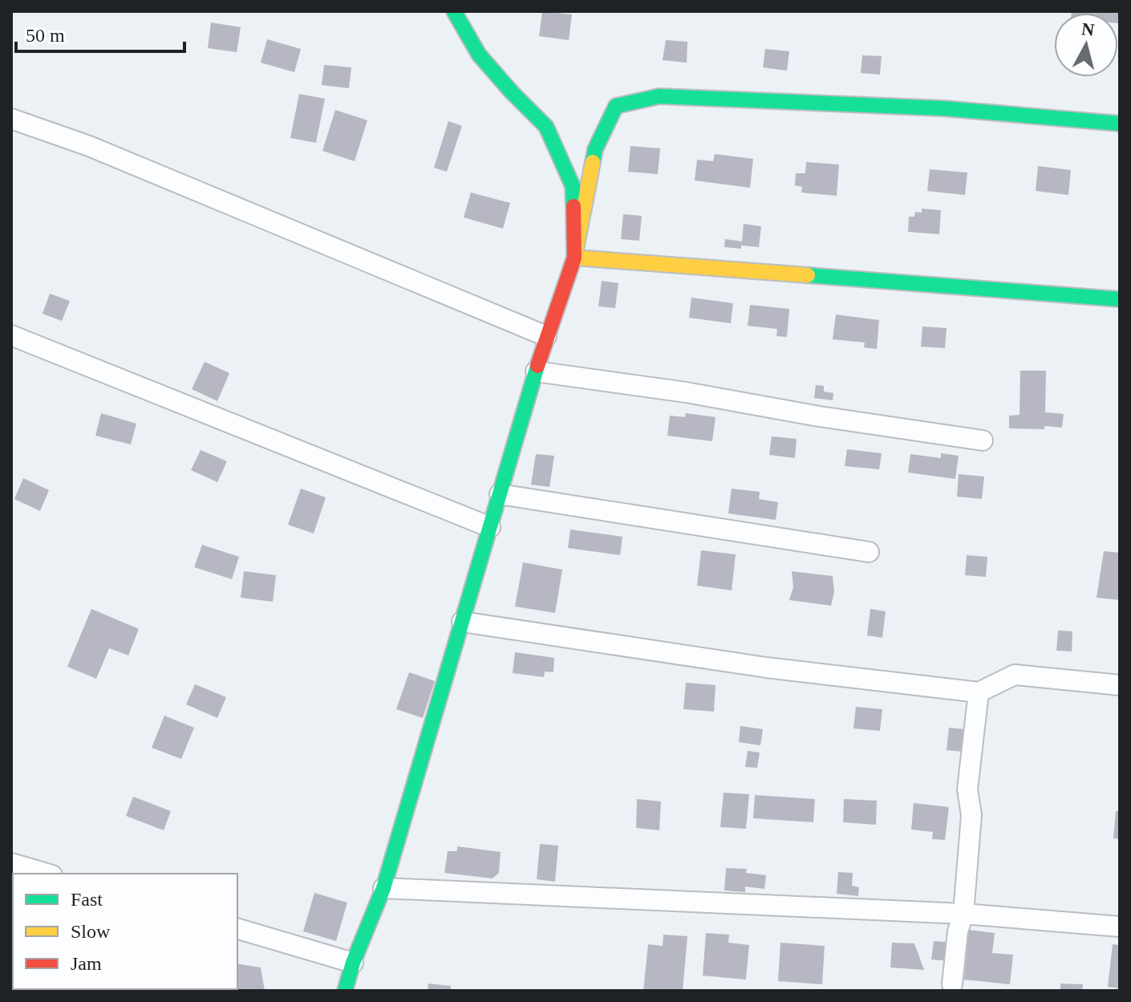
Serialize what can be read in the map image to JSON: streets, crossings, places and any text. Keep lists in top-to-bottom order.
{
  "legend": ["Fast", "Slow", "Jam"],
  "scale_bar": "50 m",
  "north": "top"
}
